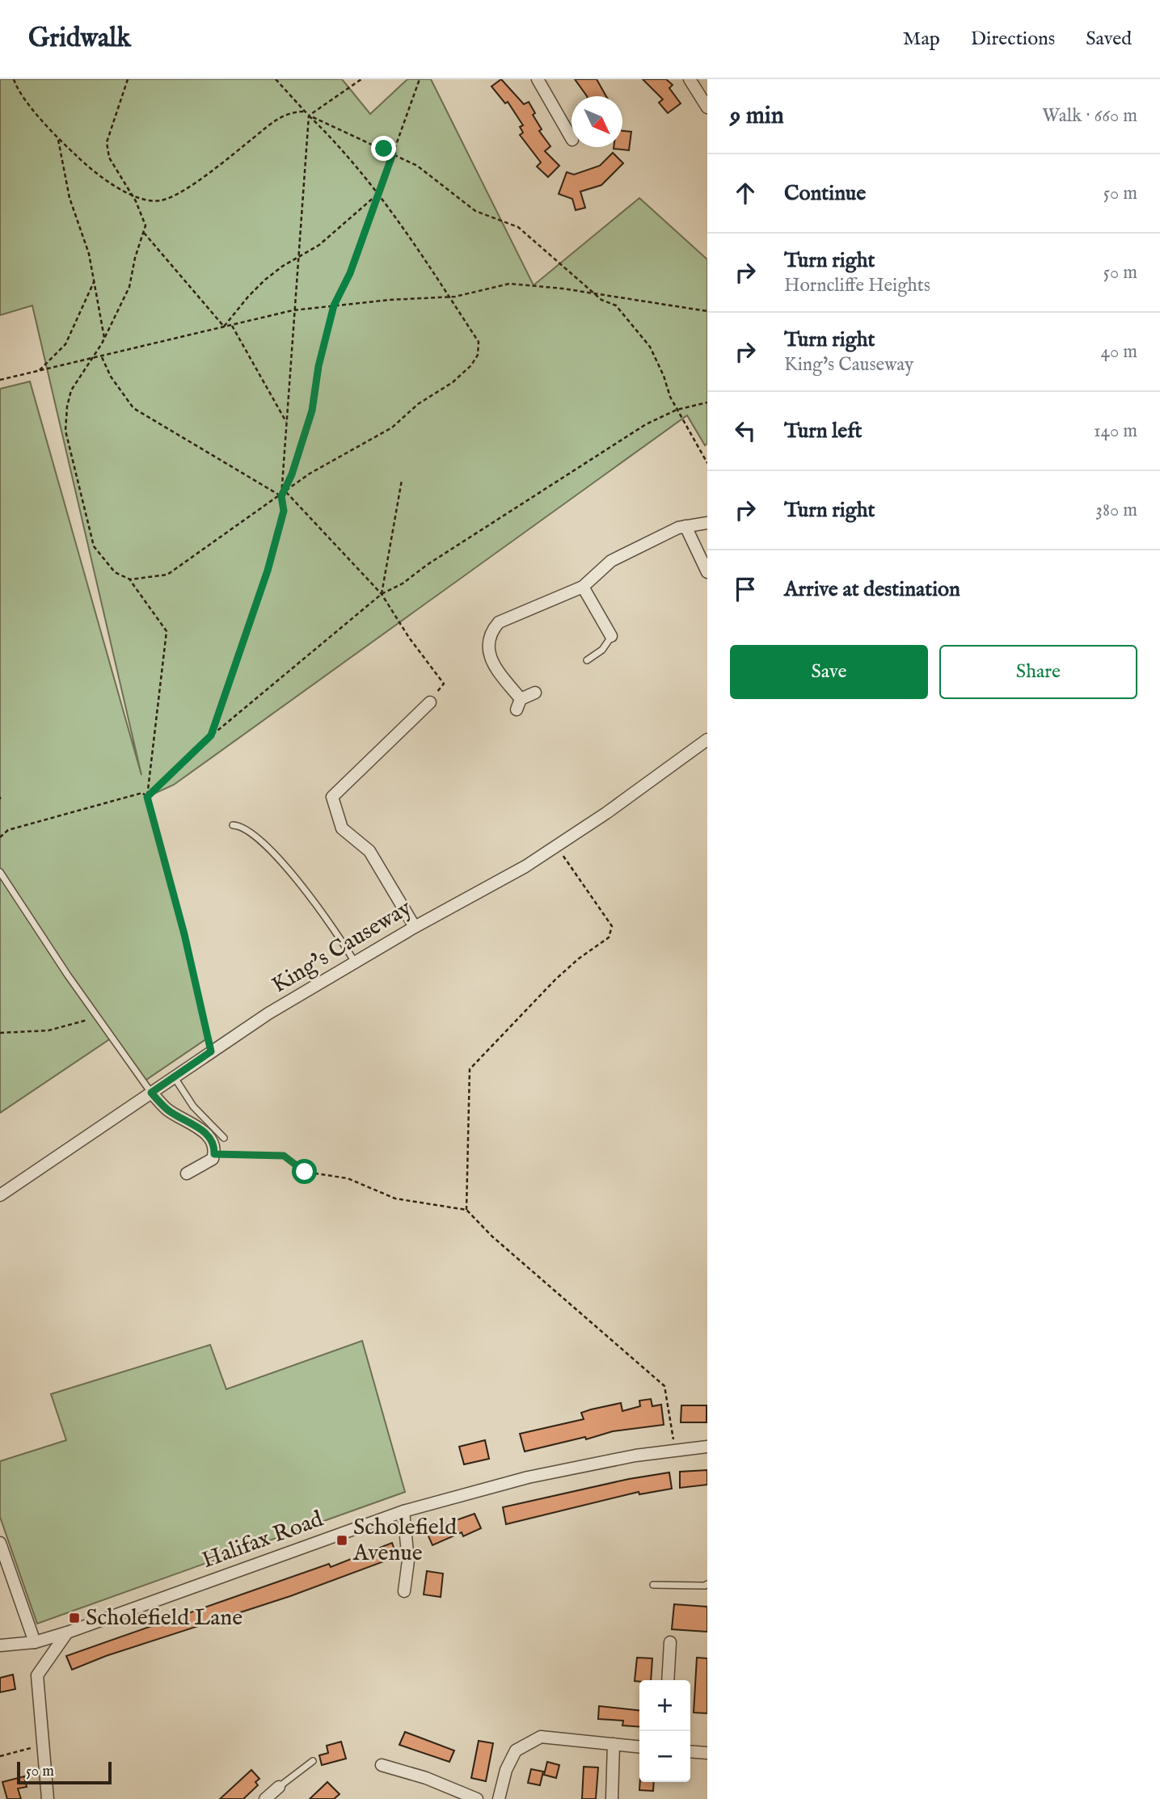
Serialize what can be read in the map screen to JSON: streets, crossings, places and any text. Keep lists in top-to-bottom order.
{
  "streets": {
    "street": ["King's Causeway", "Halifax Road"]
  },
  "places": {
    "transit": ["Scholefield Avenue", "Scholefield Lane"]
  },
  "scale_bar": "50 m",
  "north": "bottom right",
  "page": {
    "header": "Gridwalk",
    "nav": ["Map", "Directions", "Saved"],
    "heading": ["9 min", "Walk · 660 m"],
    "list": [
      ["Continue", "50 m"],
      ["Turn right", "Horncliffe Heights", "50 m"],
      ["Turn right", "King's Causeway", "40 m"],
      ["Turn left", "140 m"],
      ["Turn right", "380 m"],
      "Arrive at destination"
    ],
    "buttons": ["Save", "Share"],
    "map_buttons": ["+", "−"],
    "scale": "50 m"
  }
}
